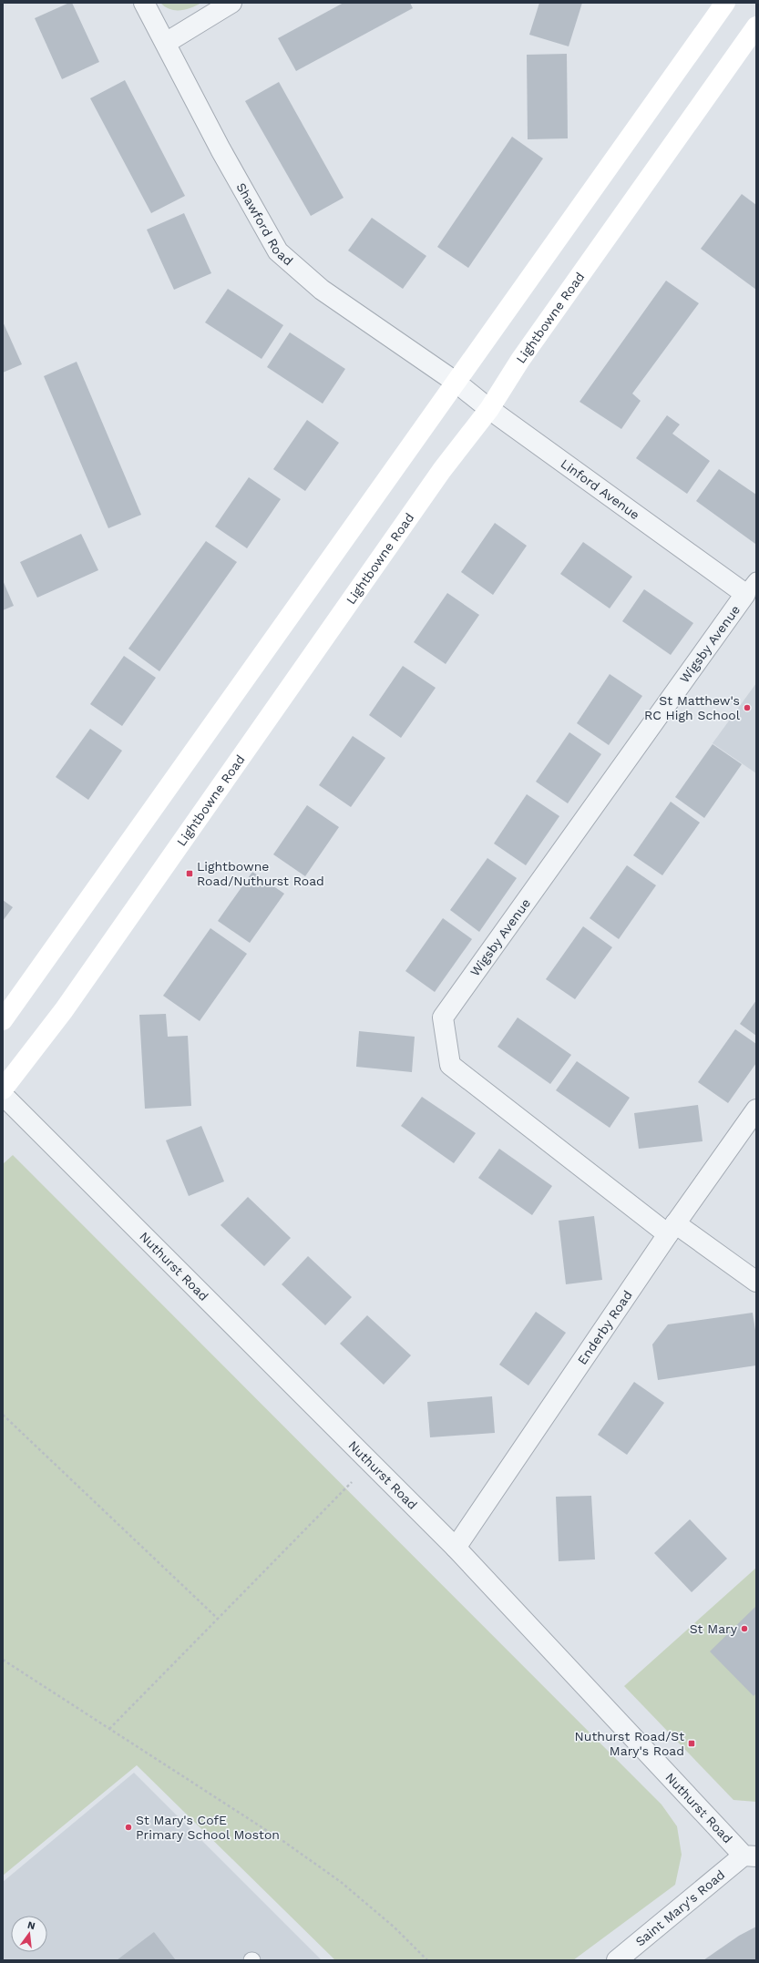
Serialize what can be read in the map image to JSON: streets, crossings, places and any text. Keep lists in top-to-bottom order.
{
  "streets": {
    "main road": ["Lightbowne Road"],
    "street": [
      "Shawford Road",
      "Linford Avenue",
      "Wigsby Avenue",
      "Nuthurst Road",
      "Enderby Road",
      "Saint Mary's Road"
    ]
  },
  "crossings": [
    ["Shawford Road", "Linford Avenue"],
    ["Lightbowne Road", "Linford Avenue"],
    ["Linford Avenue", "Wigsby Avenue"],
    ["Wigsby Avenue", "Enderby Road"],
    ["Nuthurst Road", "Enderby Road"],
    ["Nuthurst Road", "Saint Mary's Road"]
  ],
  "places": {
    "other": ["St Matthew's RC High School", "St Mary", "St Mary's CofE Primary School Moston"],
    "transit": ["Lightbowne Road/Nuthurst Road", "Nuthurst Road/St Mary's Road"]
  },
  "north": "top"
}
